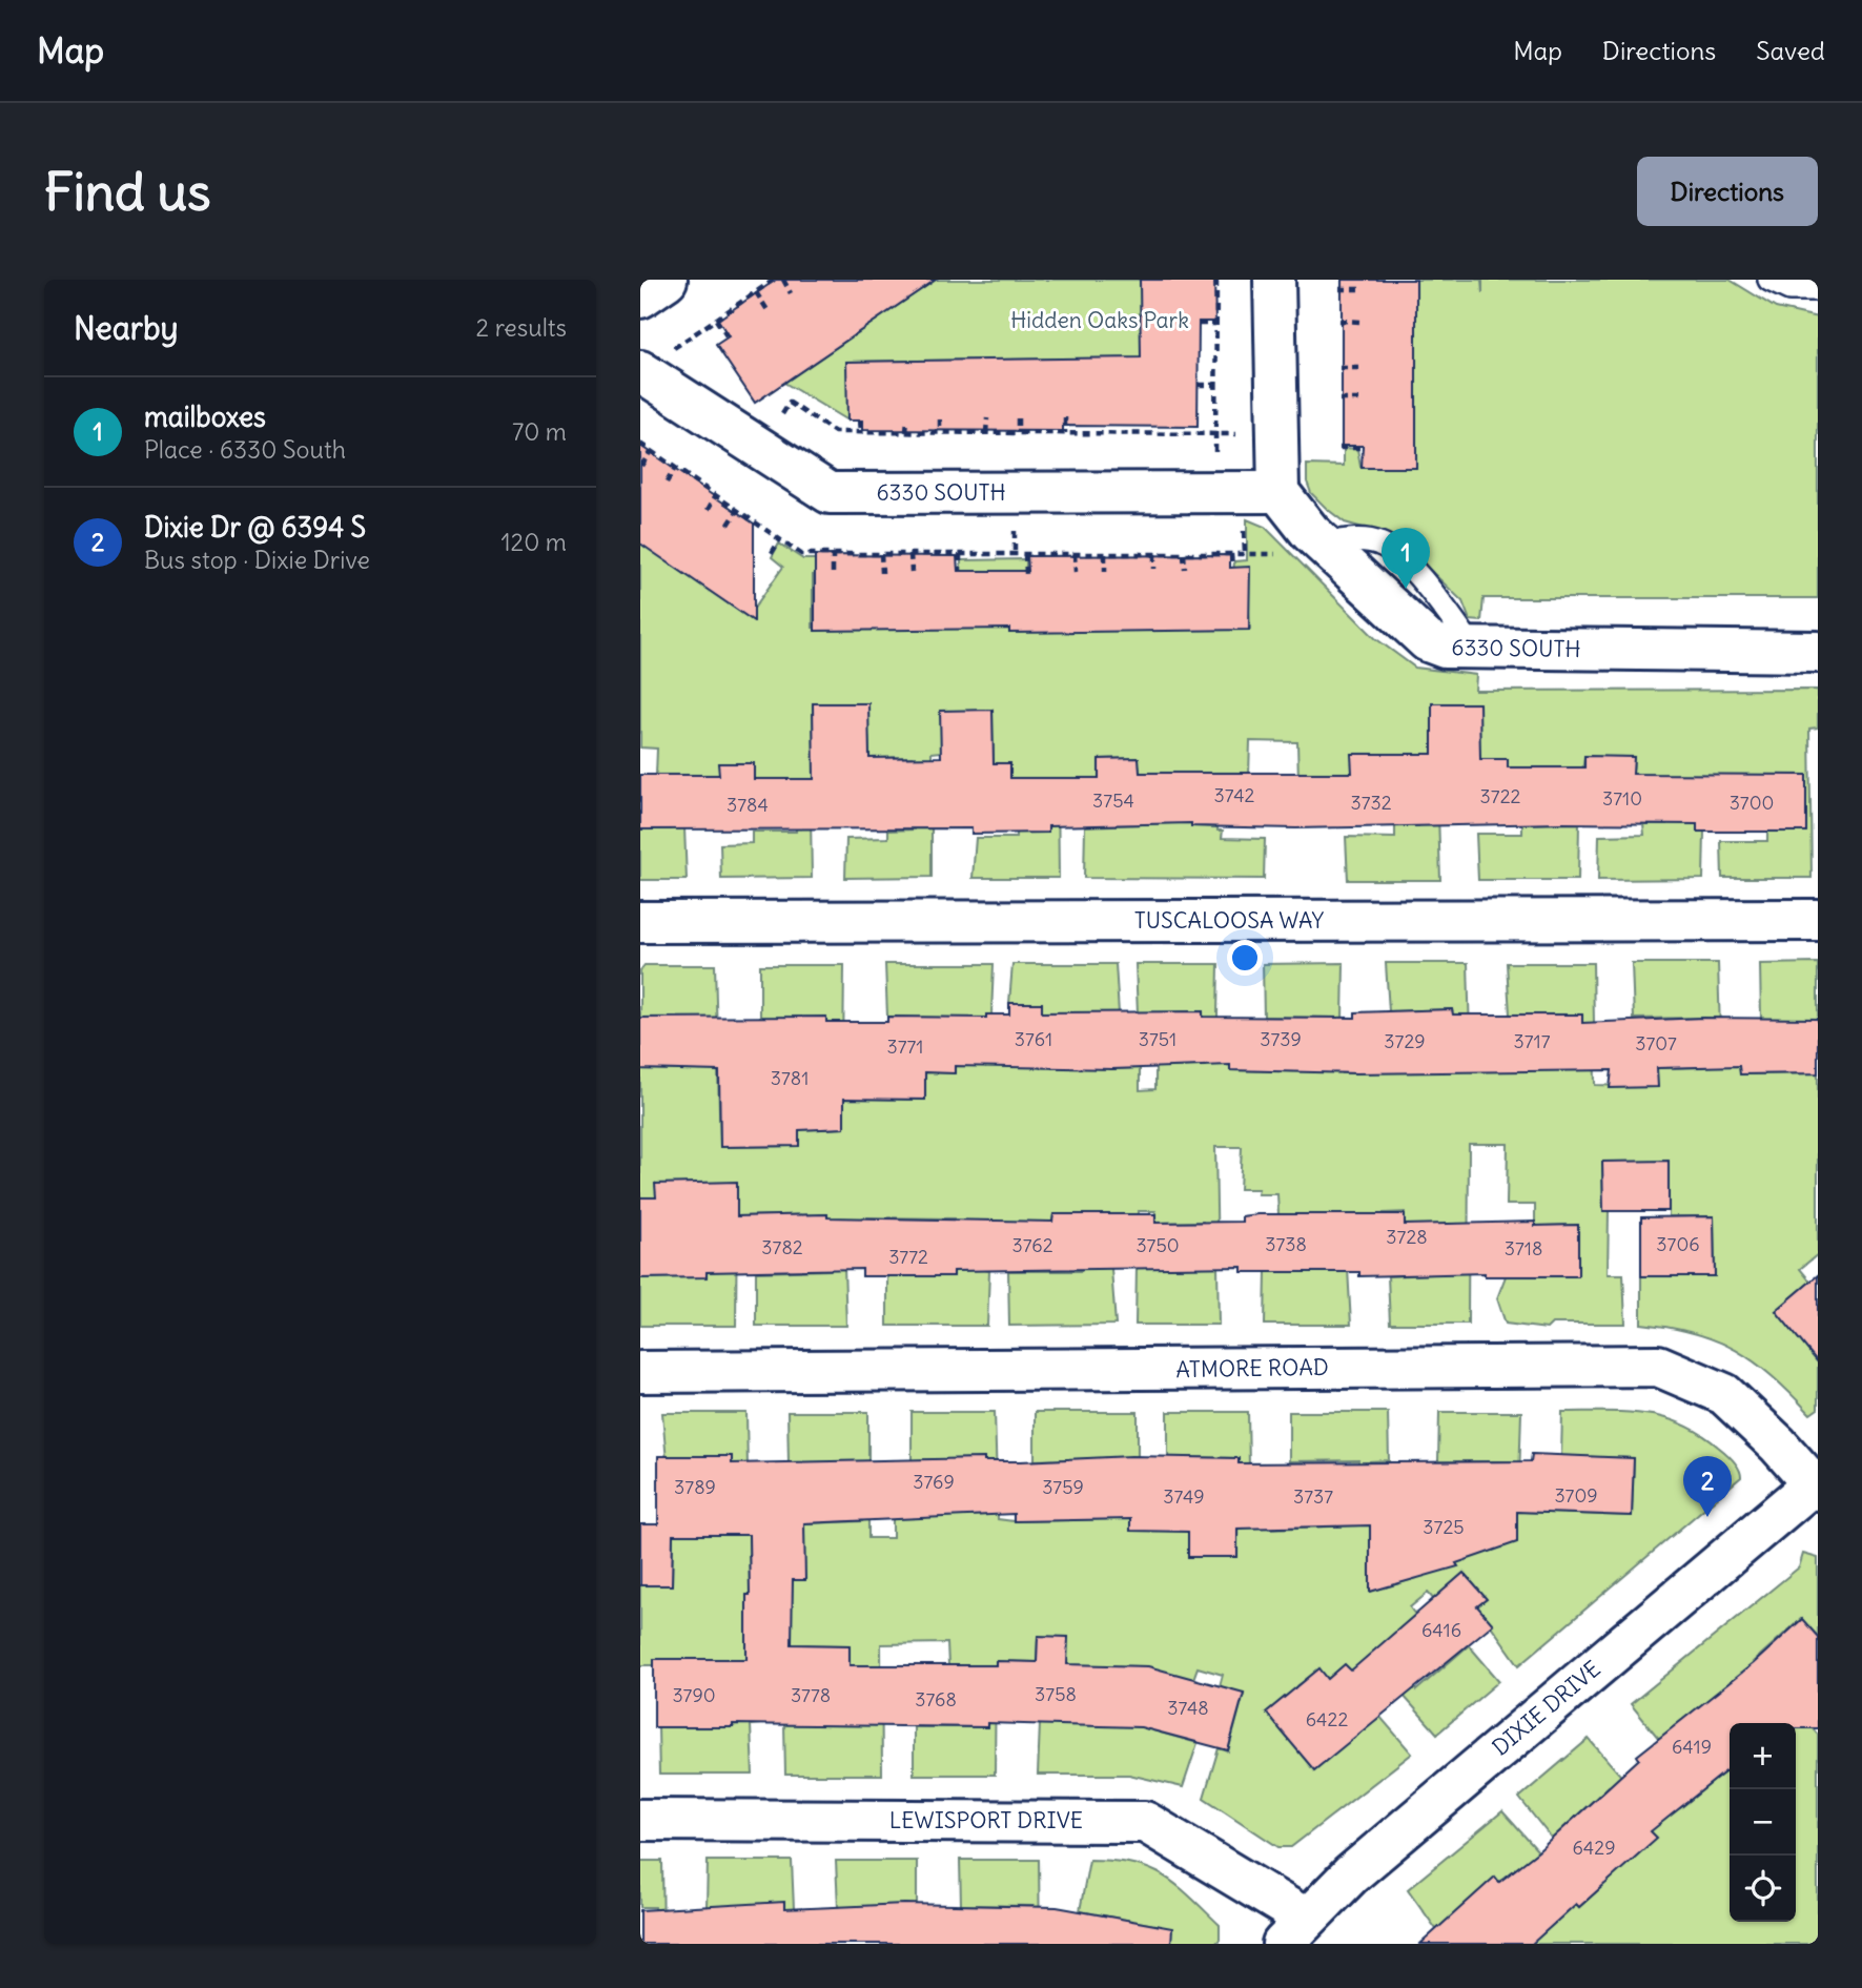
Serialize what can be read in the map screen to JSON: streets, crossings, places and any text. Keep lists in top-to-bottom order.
{
  "streets": {
    "street": [
      "6330 SOUTH",
      "TUSCALOOSA WAY",
      "ATMORE ROAD",
      "DIXIE DRIVE",
      "LEWISPORT DRIVE"
    ]
  },
  "crossings": [
    ["ATMORE ROAD", "DIXIE DRIVE"],
    ["DIXIE DRIVE", "LEWISPORT DRIVE"]
  ],
  "parks": ["Hidden Oaks Park"],
  "house_numbers": [
    "3742",
    "3722",
    "3710",
    "3754",
    "3732",
    "3700",
    "3784",
    "3761",
    "3751",
    "3739",
    "3729",
    "3717",
    "3707",
    "3771",
    "3781",
    "3728",
    "3738",
    "3706",
    "3762",
    "3750",
    "3782",
    "3718",
    "3772",
    "3769",
    "3789",
    "3759",
    "3709",
    "3749",
    "3737",
    "3725",
    "6416",
    "3758",
    "3790",
    "3778",
    "3768",
    "3748",
    "6422",
    "6419",
    "6429"
  ],
  "page": {
    "header": "Map",
    "nav": ["Map", "Directions", "Saved"],
    "buttons": "Directions",
    "title": "Find us",
    "heading": ["Nearby", "2 results"],
    "list": [
      {
        "mark": "1",
        "name": "mailboxes",
        "note": "Place · 6330 South",
        "value": "70 m"
      },
      {
        "mark": "2",
        "name": "Dixie Dr @ 6394 S",
        "note": "Bus stop · Dixie Drive",
        "value": "120 m"
      }
    ],
    "pins": ["1", "2"],
    "map_buttons": ["+", "−"]
  }
}
